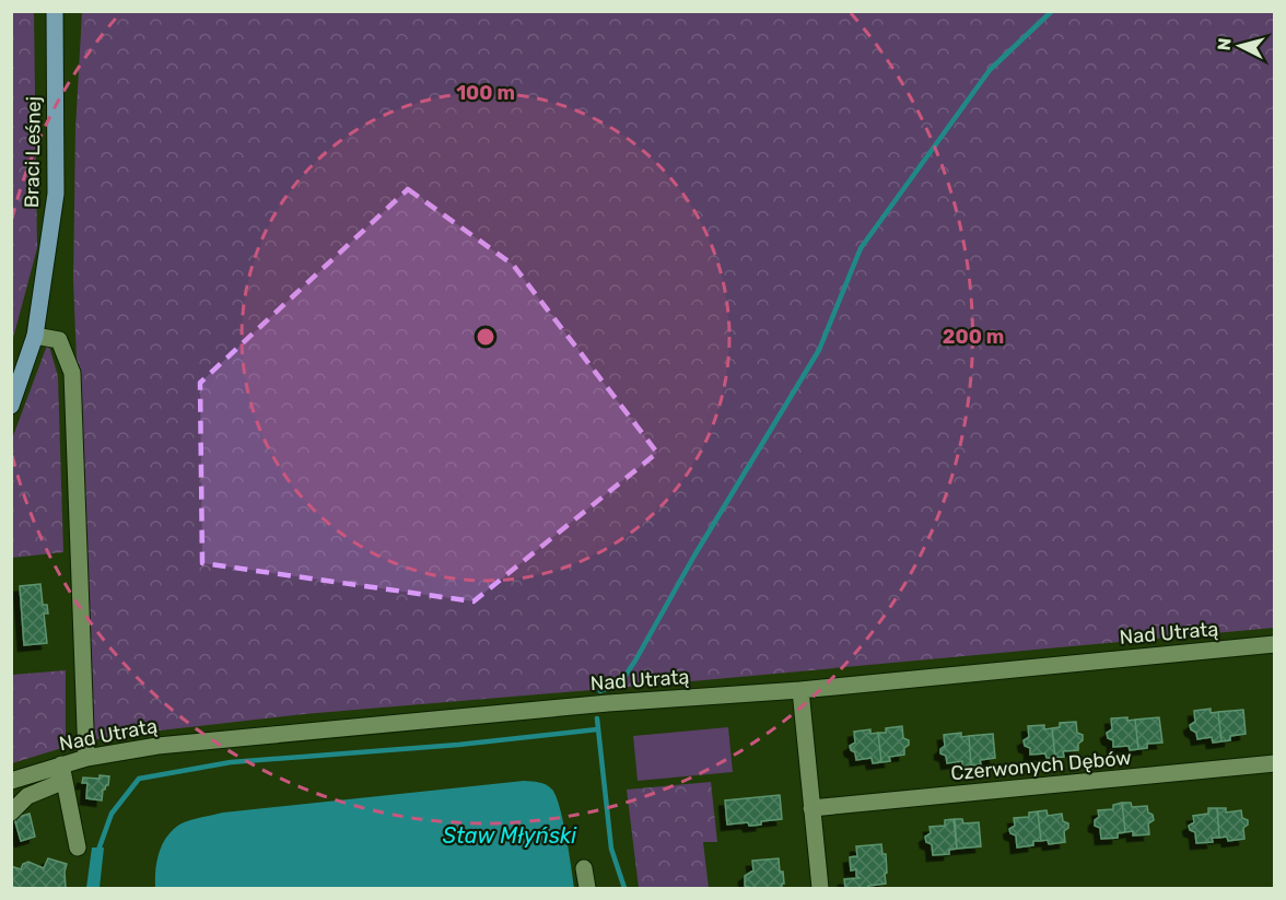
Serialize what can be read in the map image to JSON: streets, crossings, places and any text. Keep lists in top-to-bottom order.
{
  "streets": {
    "main road": ["Braci Leśnej"],
    "street": ["Nad Utratą", "Czerwonych Dębów"]
  },
  "water": ["Staw Młyński"],
  "north": "left",
  "rings": ["100 m", "200 m"]
}
